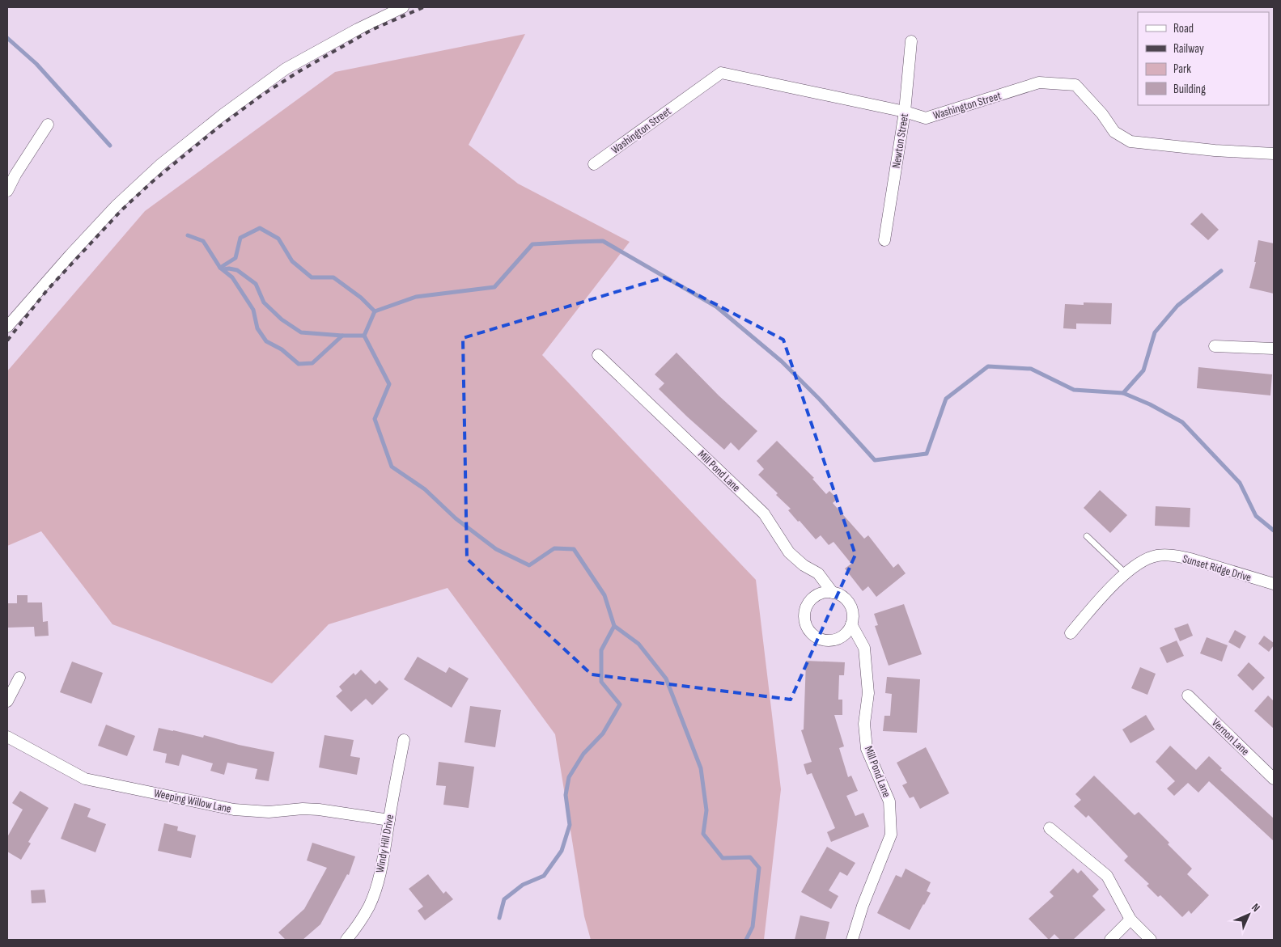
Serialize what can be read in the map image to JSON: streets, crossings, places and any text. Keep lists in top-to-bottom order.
{
  "streets": {
    "street": [
      "Washington Street",
      "Newton Street",
      "Mill Pond Lane",
      "Sunset Ridge Drive",
      "Vernon Lane",
      "Weeping Willow Lane",
      "Windy Hill Drive"
    ]
  },
  "crossings": [
    ["Washington Street", "Newton Street"],
    ["Weeping Willow Lane", "Windy Hill Drive"]
  ],
  "legend": [
    "Road",
    "Railway",
    "Park",
    "Building"
  ],
  "north": "top right"
}
